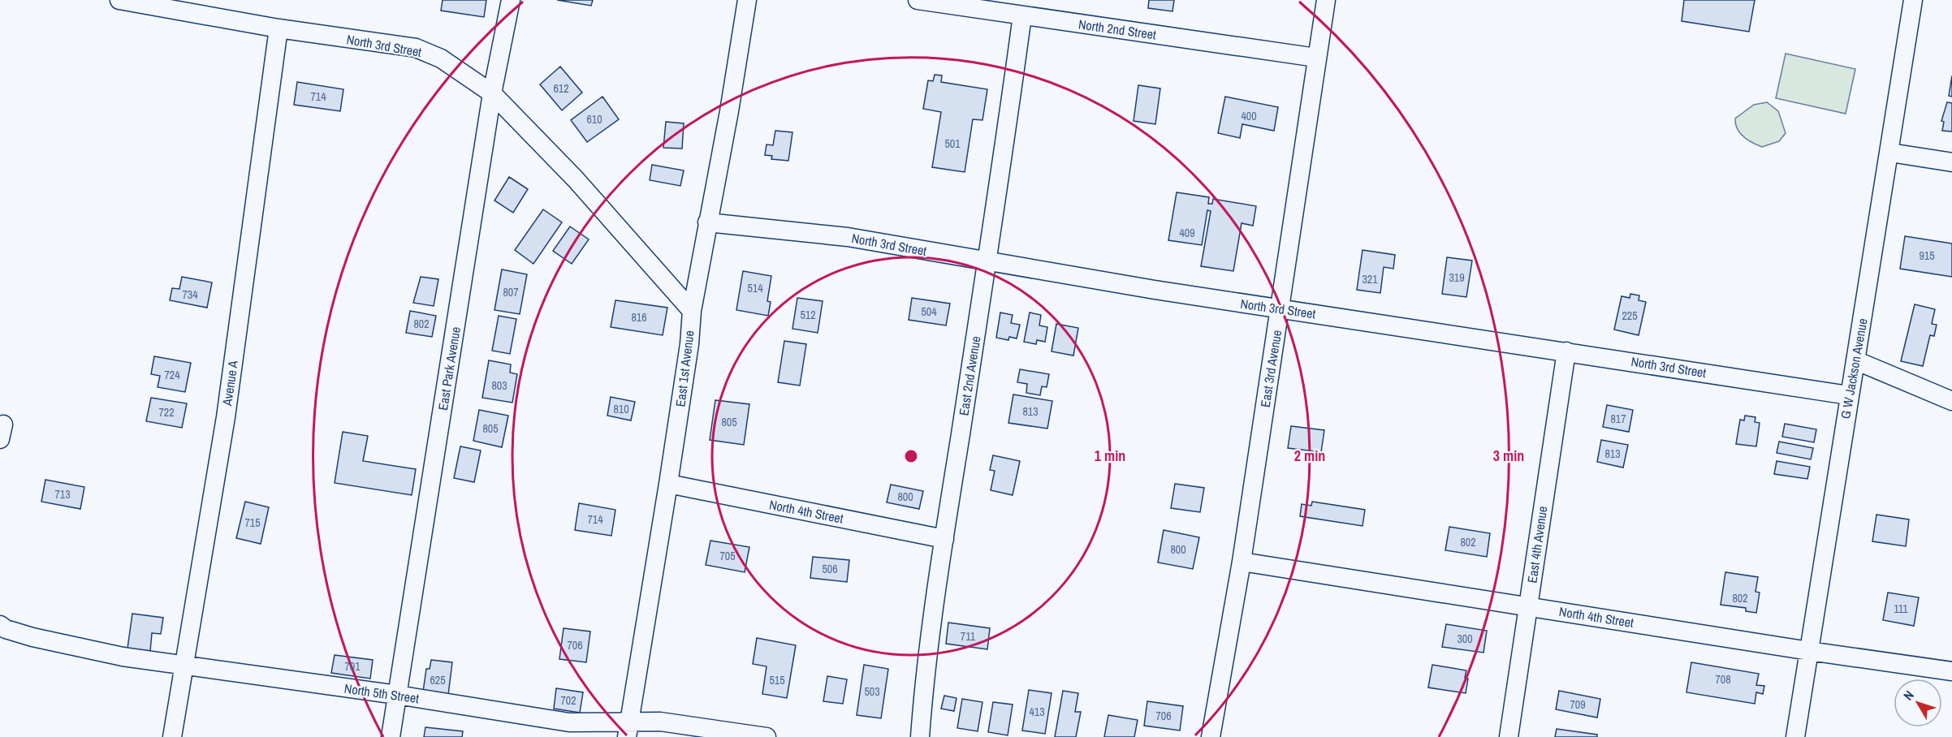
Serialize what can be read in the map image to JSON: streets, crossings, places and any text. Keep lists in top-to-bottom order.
{
  "streets": {
    "street": [
      "North 2nd Street",
      "North 3rd Street",
      "East Park Avenue",
      "East 1st Avenue",
      "East 3rd Avenue",
      "G W Jackson Avenue",
      "East 2nd Avenue",
      "Avenue A",
      "North 4th Street",
      "East 4th Avenue",
      "North 5th Street"
    ]
  },
  "crossings": [
    ["North 2nd Street", "East 3rd Avenue"],
    ["North 2nd Street", "East 2nd Avenue"],
    ["North 3rd Street", "East Park Avenue"],
    ["North 3rd Street", "East 1st Avenue"],
    ["North 3rd Street", "East 3rd Avenue"],
    ["North 3rd Street", "G W Jackson Avenue"],
    ["North 3rd Street", "East 2nd Avenue"],
    ["North 3rd Street", "Avenue A"],
    ["North 3rd Street", "East 4th Avenue"],
    ["East Park Avenue", "North 5th Street"],
    ["East 1st Avenue", "North 4th Street"],
    ["East 1st Avenue", "North 5th Street"],
    ["East 3rd Avenue", "North 4th Street"],
    ["G W Jackson Avenue", "North 4th Street"],
    ["East 2nd Avenue", "North 4th Street"],
    ["Avenue A", "North 5th Street"],
    ["North 4th Street", "East 4th Avenue"]
  ],
  "house_numbers": [
    "612",
    "714",
    "400",
    "610",
    "501",
    "409",
    "915",
    "319",
    "321",
    "514",
    "807",
    "734",
    "504",
    "512",
    "225",
    "816",
    "802",
    "724",
    "803",
    "810",
    "813",
    "722",
    "817",
    "805",
    "805",
    "813",
    "713",
    "800",
    "714",
    "715",
    "802",
    "800",
    "705",
    "506",
    "802",
    "111",
    "711",
    "300",
    "706",
    "701",
    "708",
    "625",
    "515",
    "503",
    "702",
    "709",
    "413",
    "706"
  ],
  "north": "top left",
  "rings": ["1 min", "2 min", "3 min"]
}
